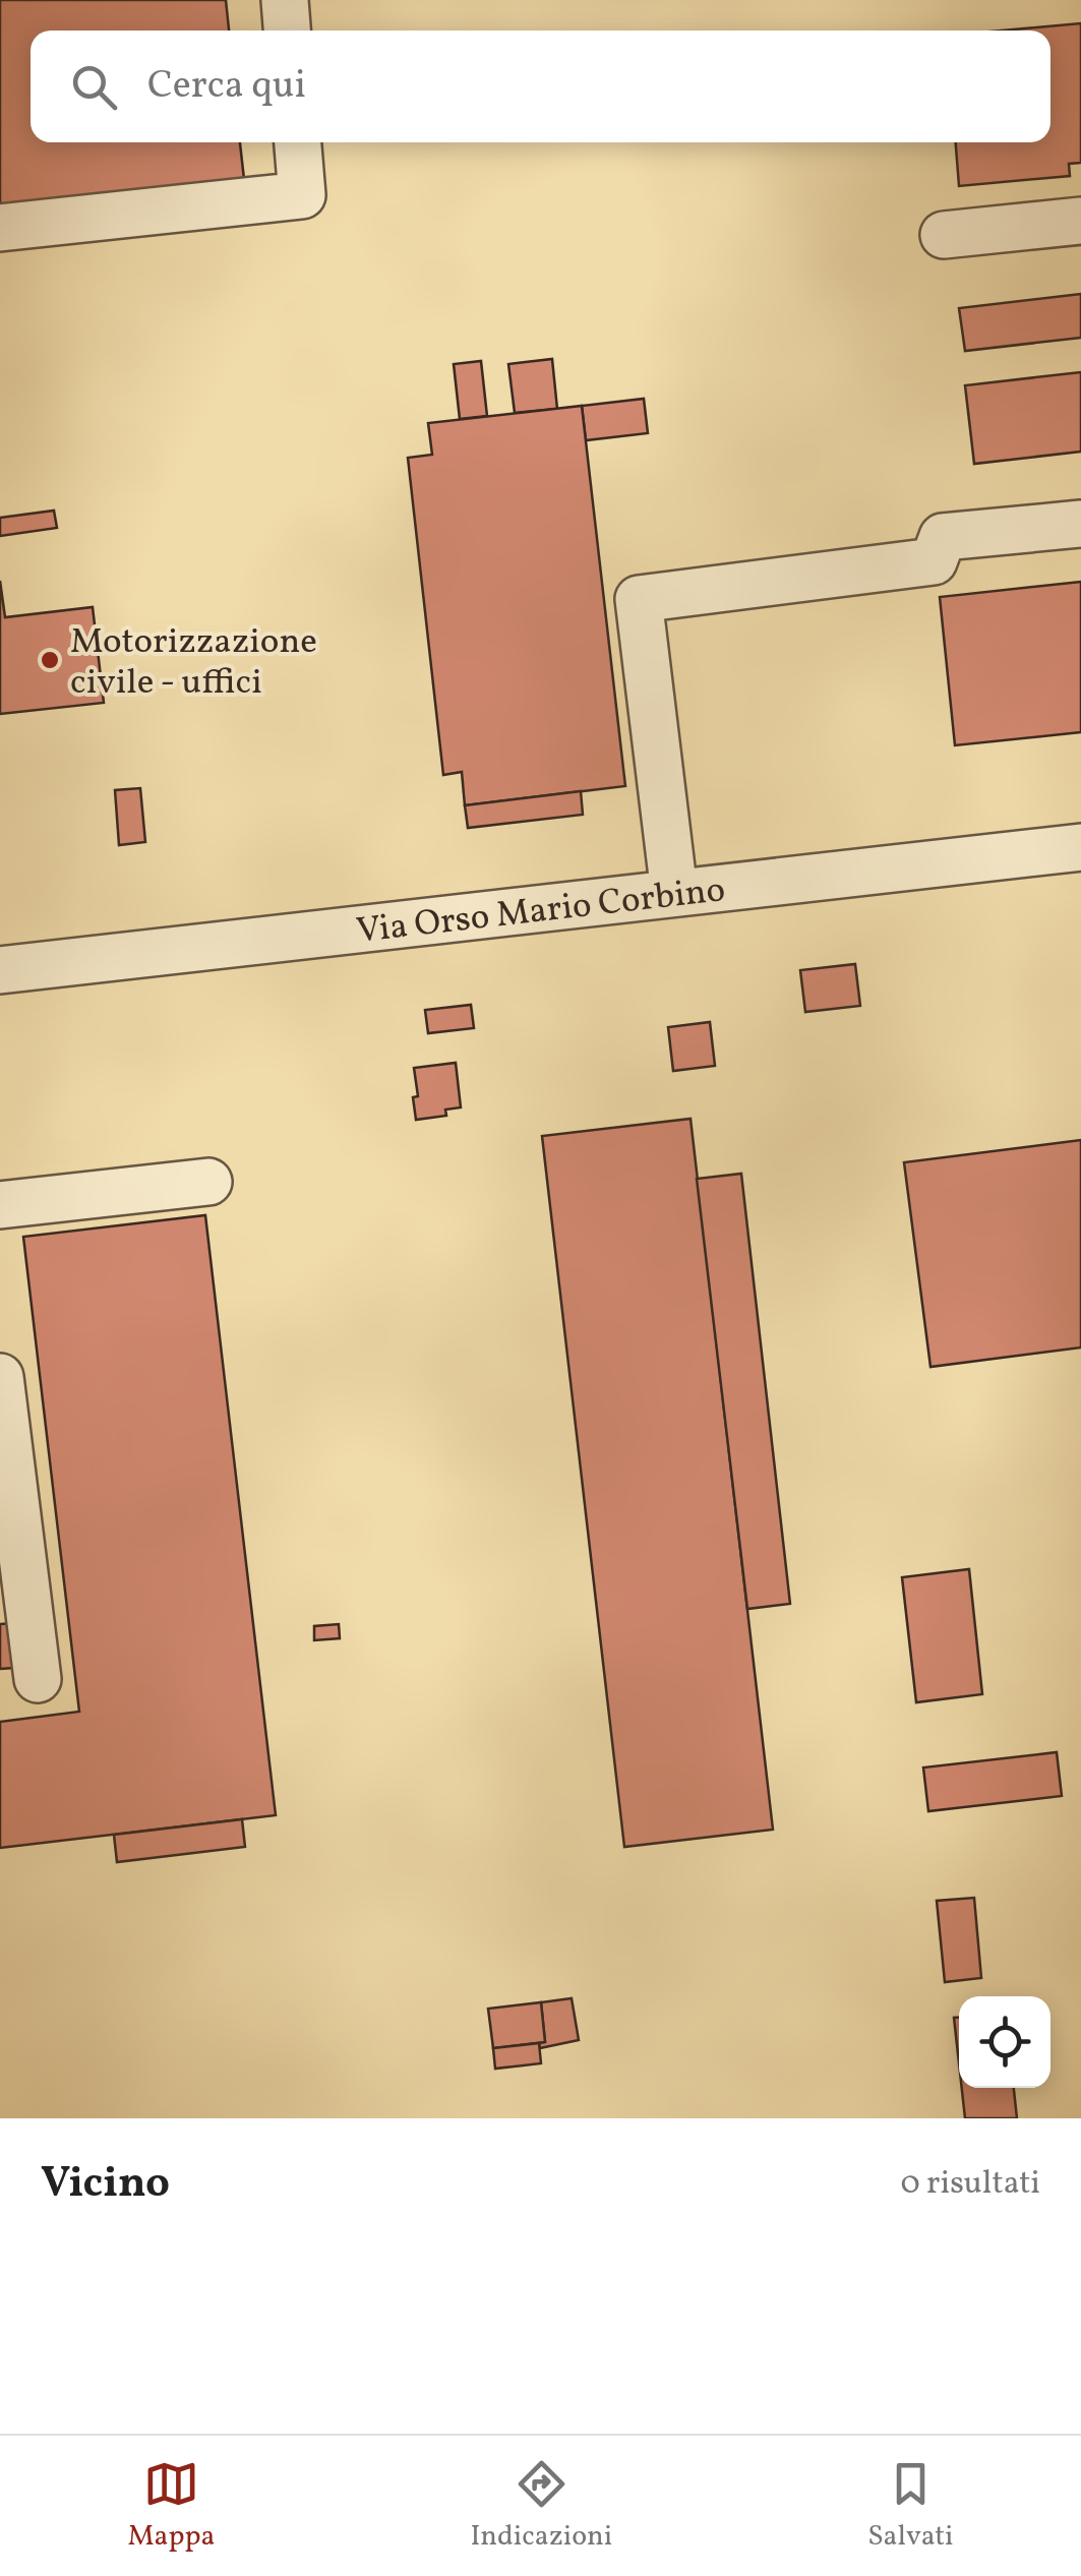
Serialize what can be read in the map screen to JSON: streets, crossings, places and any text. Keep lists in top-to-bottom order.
{
  "streets": {
    "street": ["Via Orso Mario Corbino"]
  },
  "places": ["Motorizzazione civile - uffici"],
  "page": {
    "search": "Cerca qui",
    "heading": ["Vicino", "0 risultati"],
    "nav": ["Mappa", "Indicazioni", "Salvati"]
  }
}
